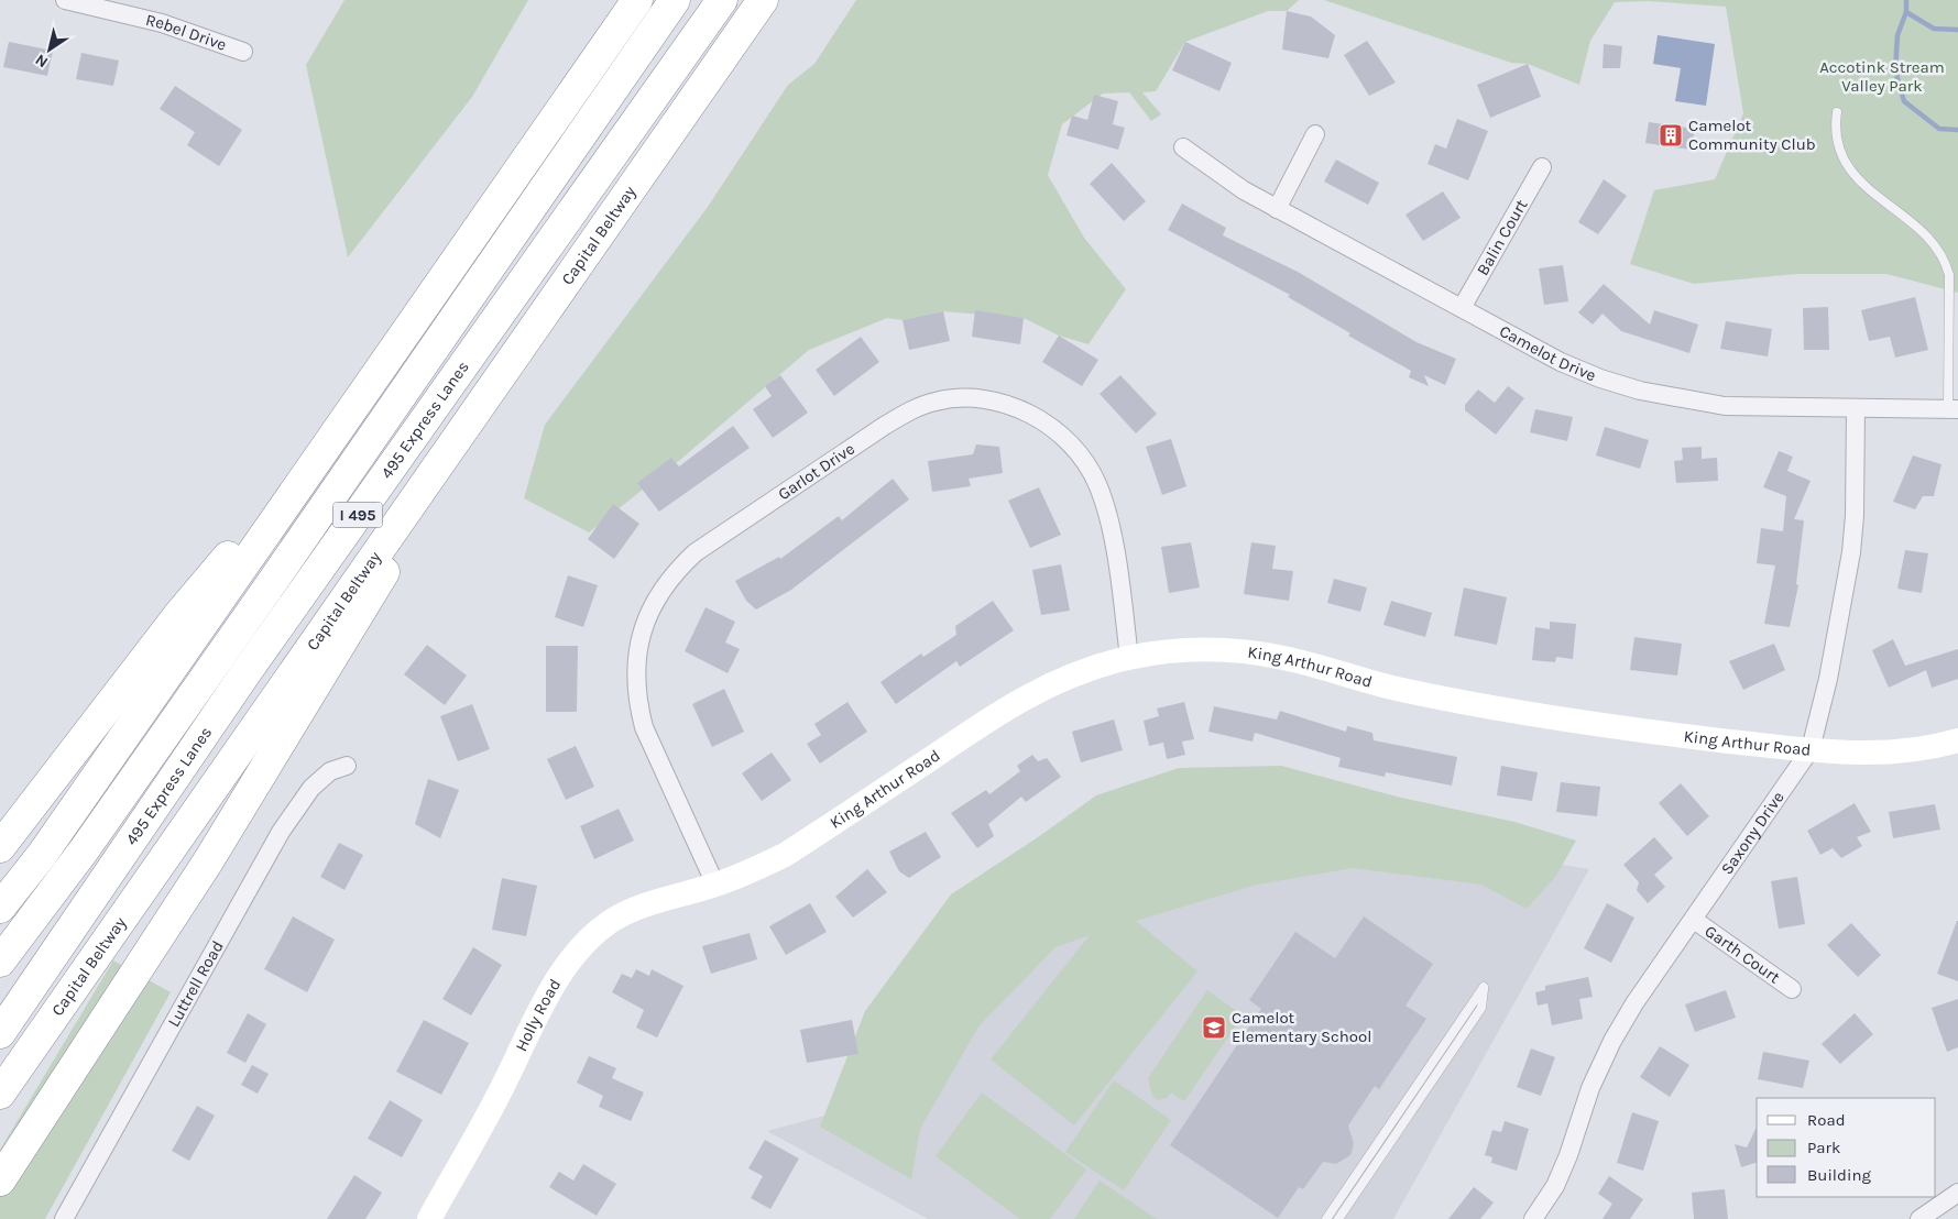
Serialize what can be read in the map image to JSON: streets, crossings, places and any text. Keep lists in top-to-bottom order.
{
  "streets": {
    "highway": ["Capital Beltway", "495 Express Lanes", "I 495"],
    "street": [
      "Rebel Drive",
      "Balin Court",
      "Camelot Drive",
      "Garlot Drive",
      "King Arthur Road",
      "Saxony Drive",
      "Garth Court",
      "Luttrell Road",
      "Holly Road"
    ]
  },
  "crossings": [
    ["Balin Court", "Camelot Drive"],
    ["Camelot Drive", "Saxony Drive"],
    ["Garlot Drive", "King Arthur Road"],
    ["Garlot Drive", "Holly Road"],
    ["King Arthur Road", "Saxony Drive"],
    ["King Arthur Road", "Holly Road"],
    ["Saxony Drive", "Garth Court"]
  ],
  "parks": ["Accotink Stream Valley Park"],
  "places": {
    "building": ["Camelot Community Club"],
    "school or university": ["Camelot Elementary School"]
  },
  "legend": ["Road", "Park", "Building"],
  "north": "bottom left"
}
